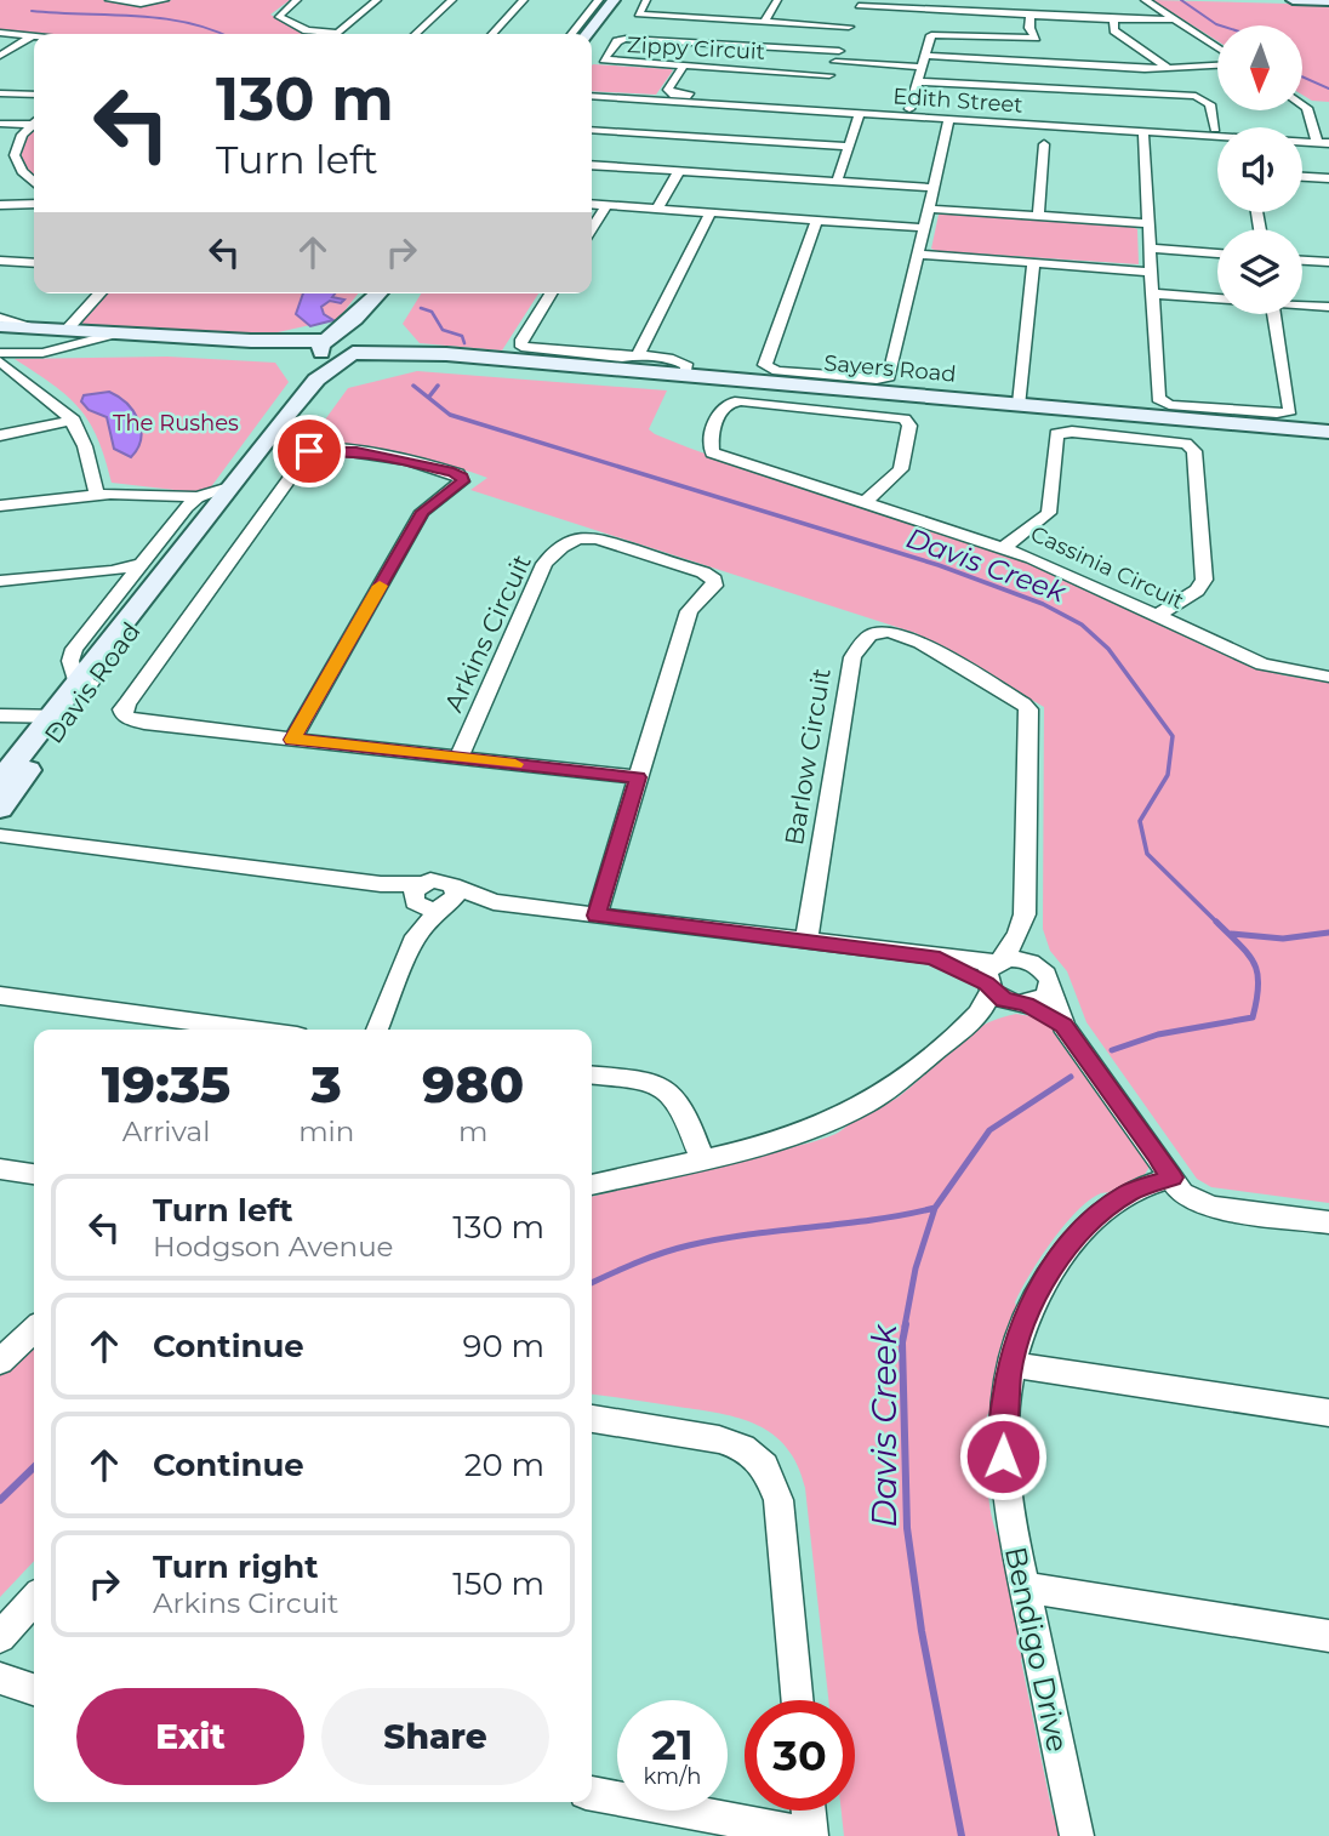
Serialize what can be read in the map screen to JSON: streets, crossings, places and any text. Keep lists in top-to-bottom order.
{
  "streets": {
    "street": [
      "Zippy Circuit",
      "Edith Street",
      "Sayers Road",
      "Cassinia Circuit",
      "Arkins Circuit",
      "Davis Road",
      "Barlow Circuit",
      "Bendigo Drive"
    ]
  },
  "crossings": [
    ["Zippy Circuit", "Edith Street"],
    ["Sayers Road", "Davis Road"]
  ],
  "water": ["Davis Creek"],
  "parks": ["The Rushes"],
  "north": "bottom",
  "page": {
    "turn": ["130 m", "Turn left"],
    "eta": [
      "19:35",
      "Arrival",
      "3",
      "min",
      "980",
      "m"
    ],
    "list": [
      {
        "name": "Turn left",
        "note": "Hodgson Avenue",
        "value": "130 m"
      },
      {
        "name": "Continue",
        "value": "90 m"
      },
      {
        "name": "Continue",
        "value": "20 m"
      },
      {
        "name": "Turn right",
        "note": "Arkins Circuit",
        "value": "150 m"
      }
    ],
    "buttons": ["Exit", "Share"],
    "speed": "21 km/h",
    "limit": "30"
  }
}
